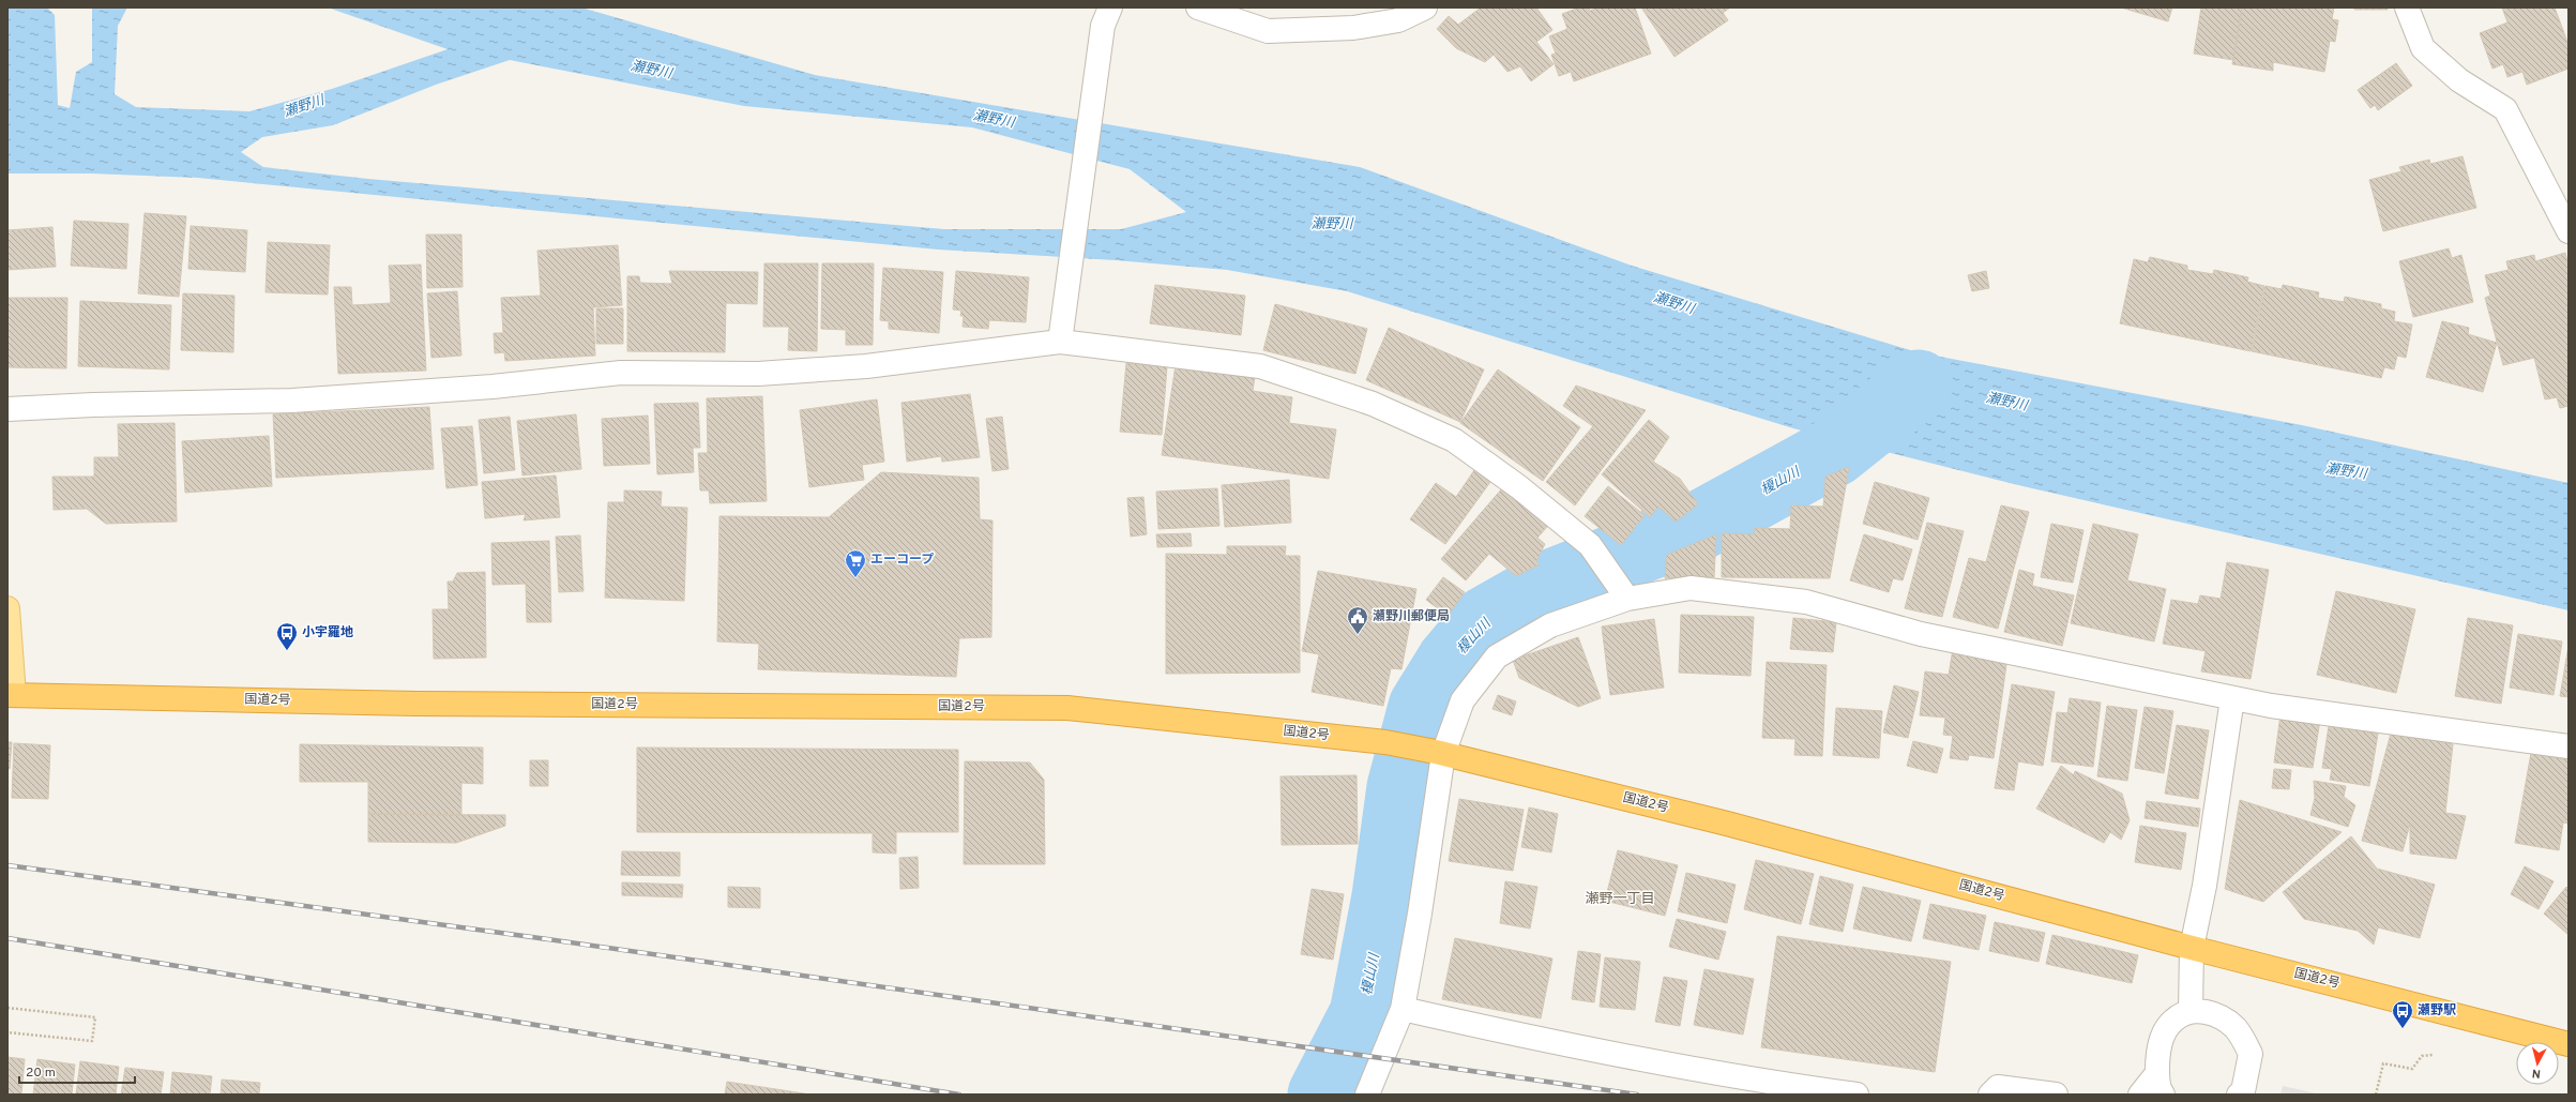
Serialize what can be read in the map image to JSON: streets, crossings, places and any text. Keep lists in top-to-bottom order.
{
  "streets": {
    "highway": ["国道2号"]
  },
  "districts": ["瀬野一丁目"],
  "water": ["瀬野川", "榎山川"],
  "places": {
    "supermarket": ["エーコープ"],
    "public building": ["瀬野川郵便局"],
    "bus stop": ["小宇羅地", "瀬野駅"]
  },
  "scale_bar": "20 m",
  "north": "bottom"
}
